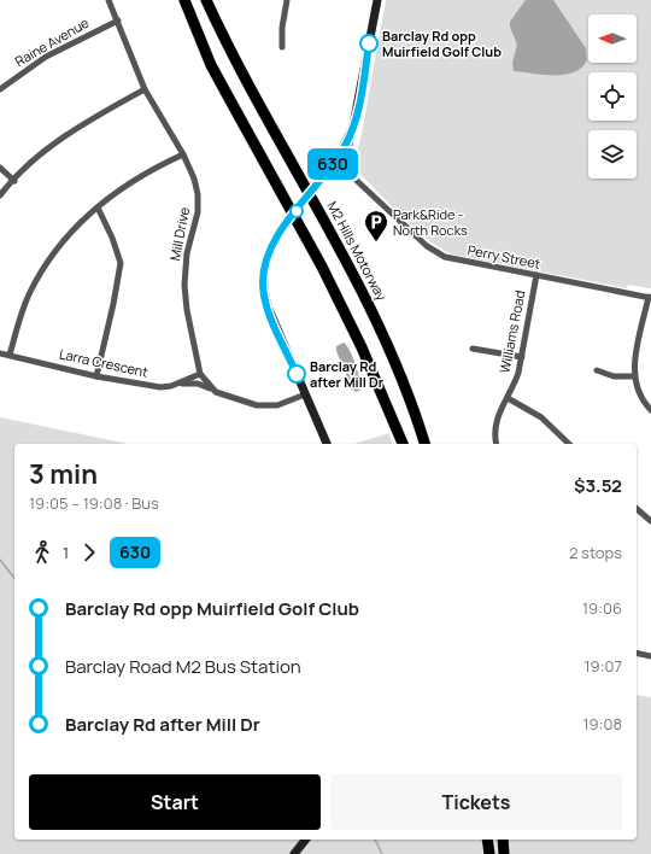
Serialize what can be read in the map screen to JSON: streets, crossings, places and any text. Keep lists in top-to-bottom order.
{
  "streets": {
    "highway": ["M2 Hills Motorway"],
    "street": [
      "Raine Avenue",
      "Mill Drive",
      "Perry Street",
      "Williams Road",
      "Larra Crescent"
    ]
  },
  "crossings": [
    ["Raine Avenue", "Mill Drive"],
    ["Mill Drive", "Larra Crescent"],
    ["Perry Street", "Williams Road"]
  ],
  "places": {
    "other": ["Barclay Rd opp Muirfield Golf Club", "Barclay Rd after Mill Dr"],
    "parking": ["Park&Ride - North Rocks"]
  },
  "lines": ["bus line 630"],
  "north": "left",
  "page": {
    "on_map": "630",
    "heading": ["3 min", "19:05 – 19:08 · Bus", "$3.52"],
    "legs": ["1", "630", "2 stops"],
    "list": [
      {
        "name": "Barclay Rd opp Muirfield Golf Club",
        "value": "19:06"
      },
      {
        "name": "Barclay Road M2 Bus Station",
        "value": "19:07"
      },
      {
        "name": "Barclay Rd after Mill Dr",
        "value": "19:08"
      }
    ],
    "buttons": ["Start", "Tickets"]
  }
}
